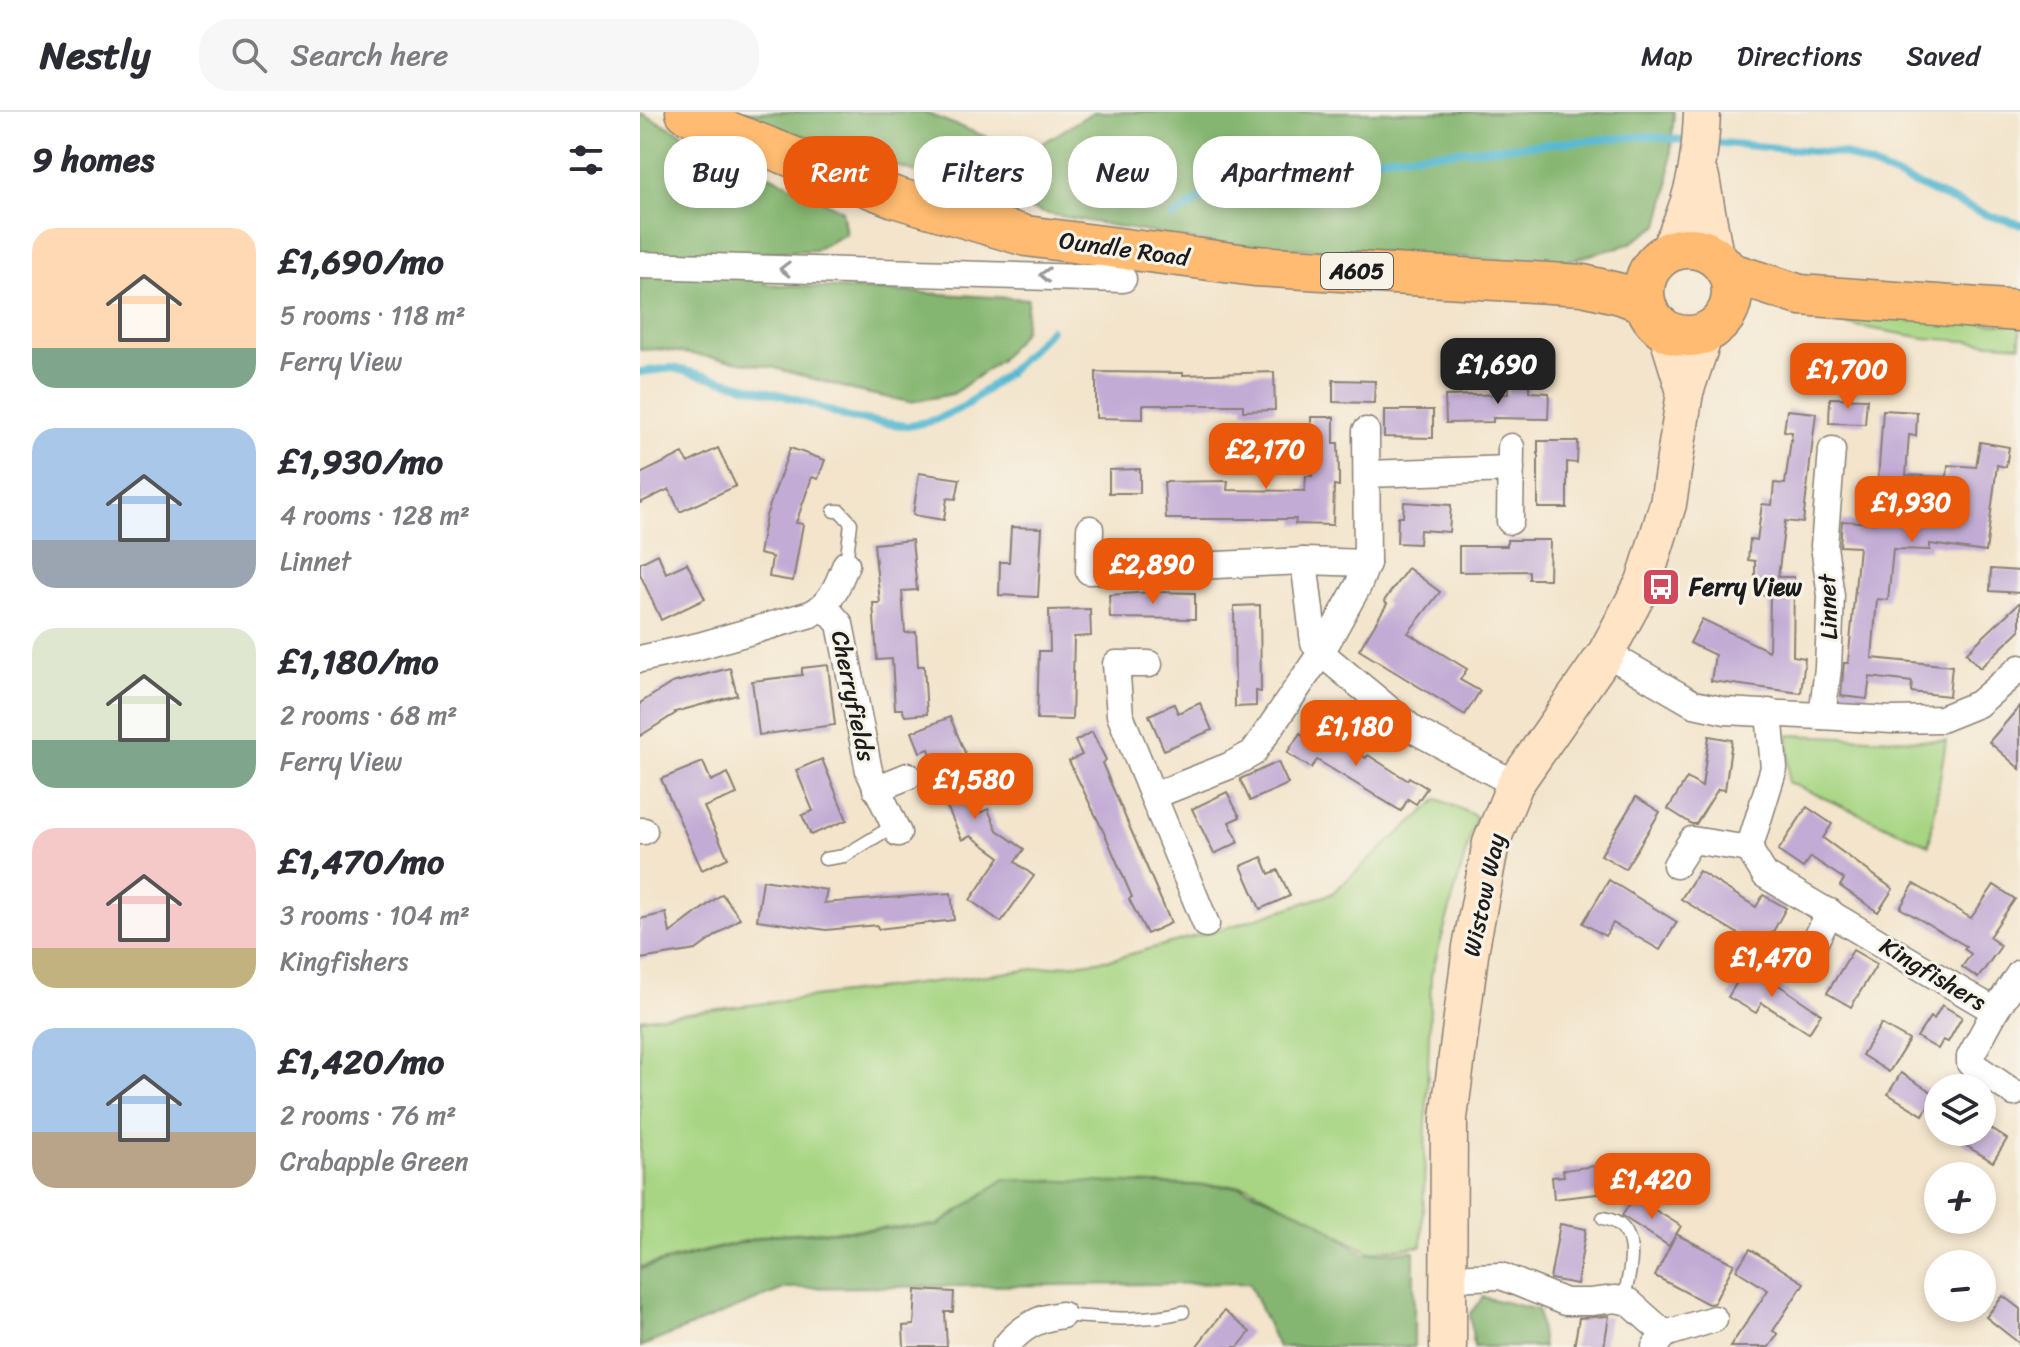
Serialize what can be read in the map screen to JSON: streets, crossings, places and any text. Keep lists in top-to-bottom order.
{
  "streets": {
    "main road": ["Oundle Road", "A605"],
    "street": [
      "Linnet",
      "Cherryfields",
      "Wistow Way",
      "Kingfishers"
    ]
  },
  "crossings": [
    ["Oundle Road", "Wistow Way"]
  ],
  "places": {
    "bus stop": ["Ferry View"]
  },
  "page": {
    "header": "Nestly",
    "search": "Search here",
    "nav": ["Map", "Directions", "Saved"],
    "heading": "9 homes",
    "chip": [
      "Buy",
      "Rent",
      "Filters",
      "New",
      "Apartment"
    ],
    "list": [
      {
        "name": "£1,690/mo",
        "note": "5 rooms · 118 m² · Ferry View"
      },
      {
        "name": "£1,930/mo",
        "note": "4 rooms · 128 m² · Linnet"
      },
      {
        "name": "£1,180/mo",
        "note": "2 rooms · 68 m² · Ferry View"
      },
      {
        "name": "£1,470/mo",
        "note": "3 rooms · 104 m² · Kingfishers"
      },
      {
        "name": "£1,420/mo",
        "note": "2 rooms · 76 m² · Crabapple Green"
      }
    ],
    "price": [
      "£1,690",
      "£1,700",
      "£2,170",
      "£1,930",
      "£2,890",
      "£1,180",
      "£1,580",
      "£1,470",
      "£1,420"
    ],
    "map_buttons": ["+", "−"]
  }
}
